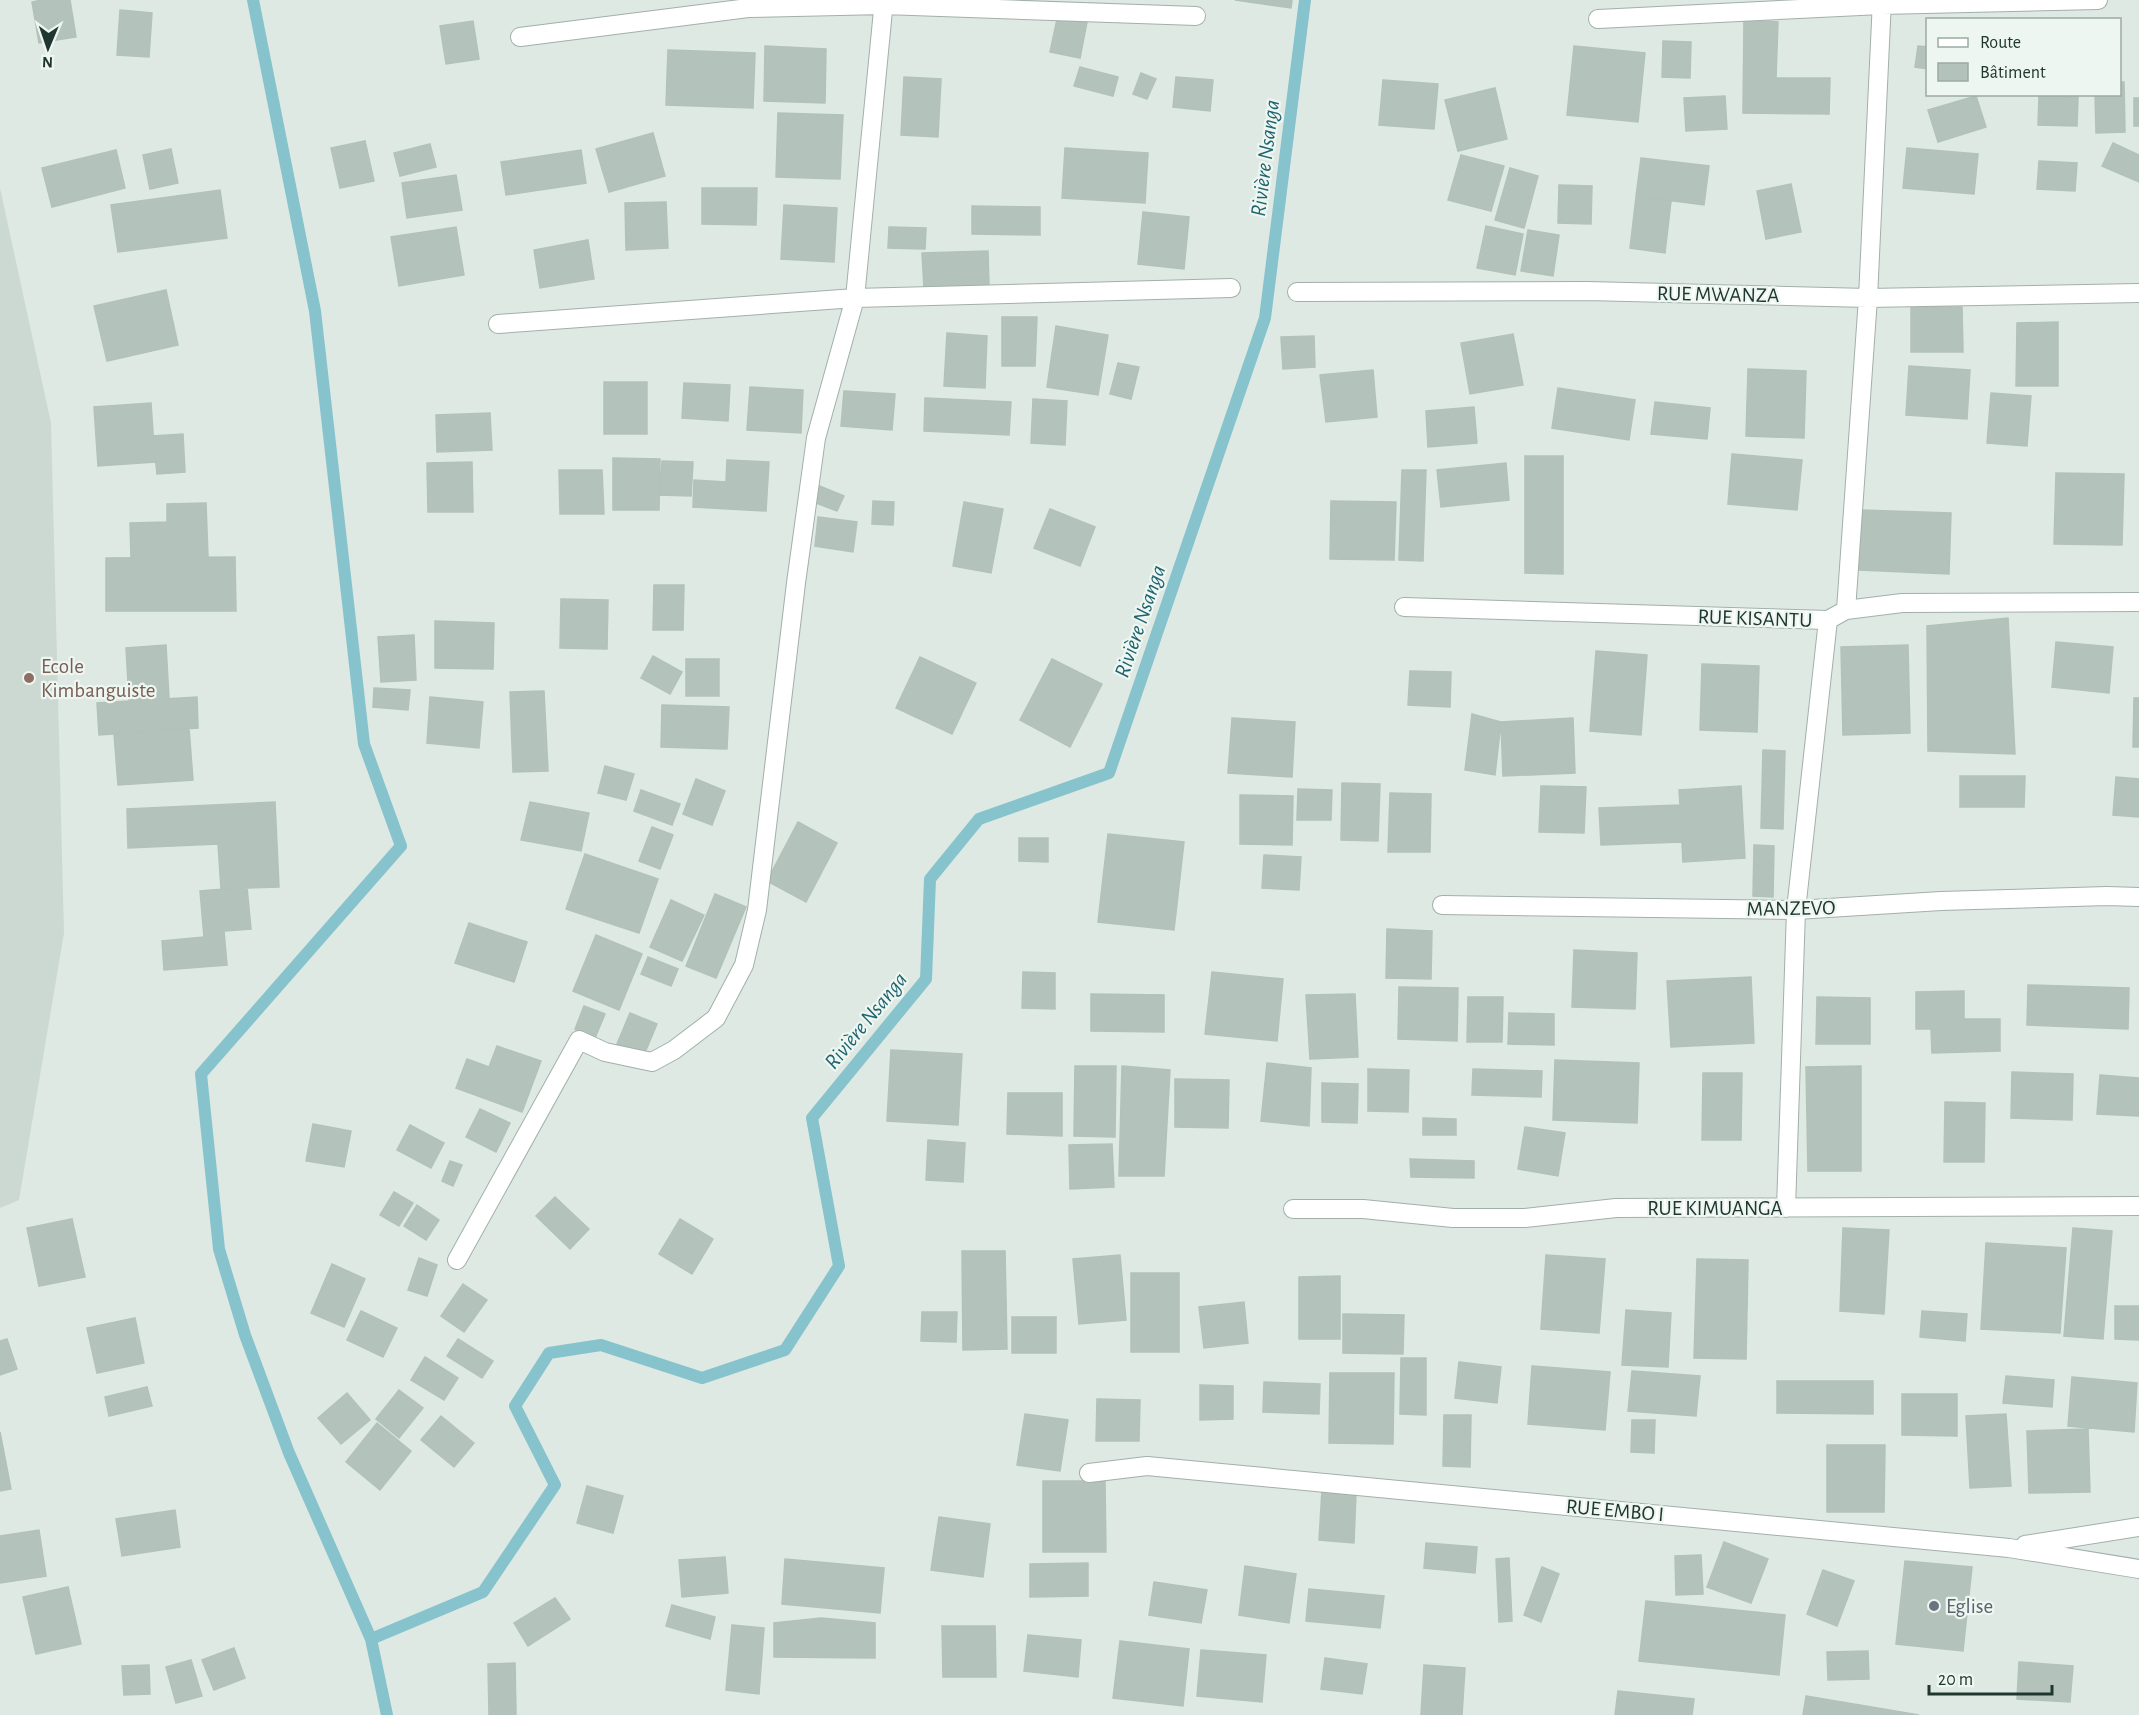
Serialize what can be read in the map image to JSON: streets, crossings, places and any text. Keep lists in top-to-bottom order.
{
  "streets": {
    "street": [
      "RUE MWANZA",
      "RUE KISANTU",
      "MANZEVO",
      "RUE KIMUANGA",
      "RUE EMBO I"
    ]
  },
  "water": ["Rivière Nsanga"],
  "places": ["Ecole Kimbanguiste", "Eglise"],
  "legend": ["Route", "Bâtiment"],
  "scale_bar": "20 m",
  "north": "bottom"
}
